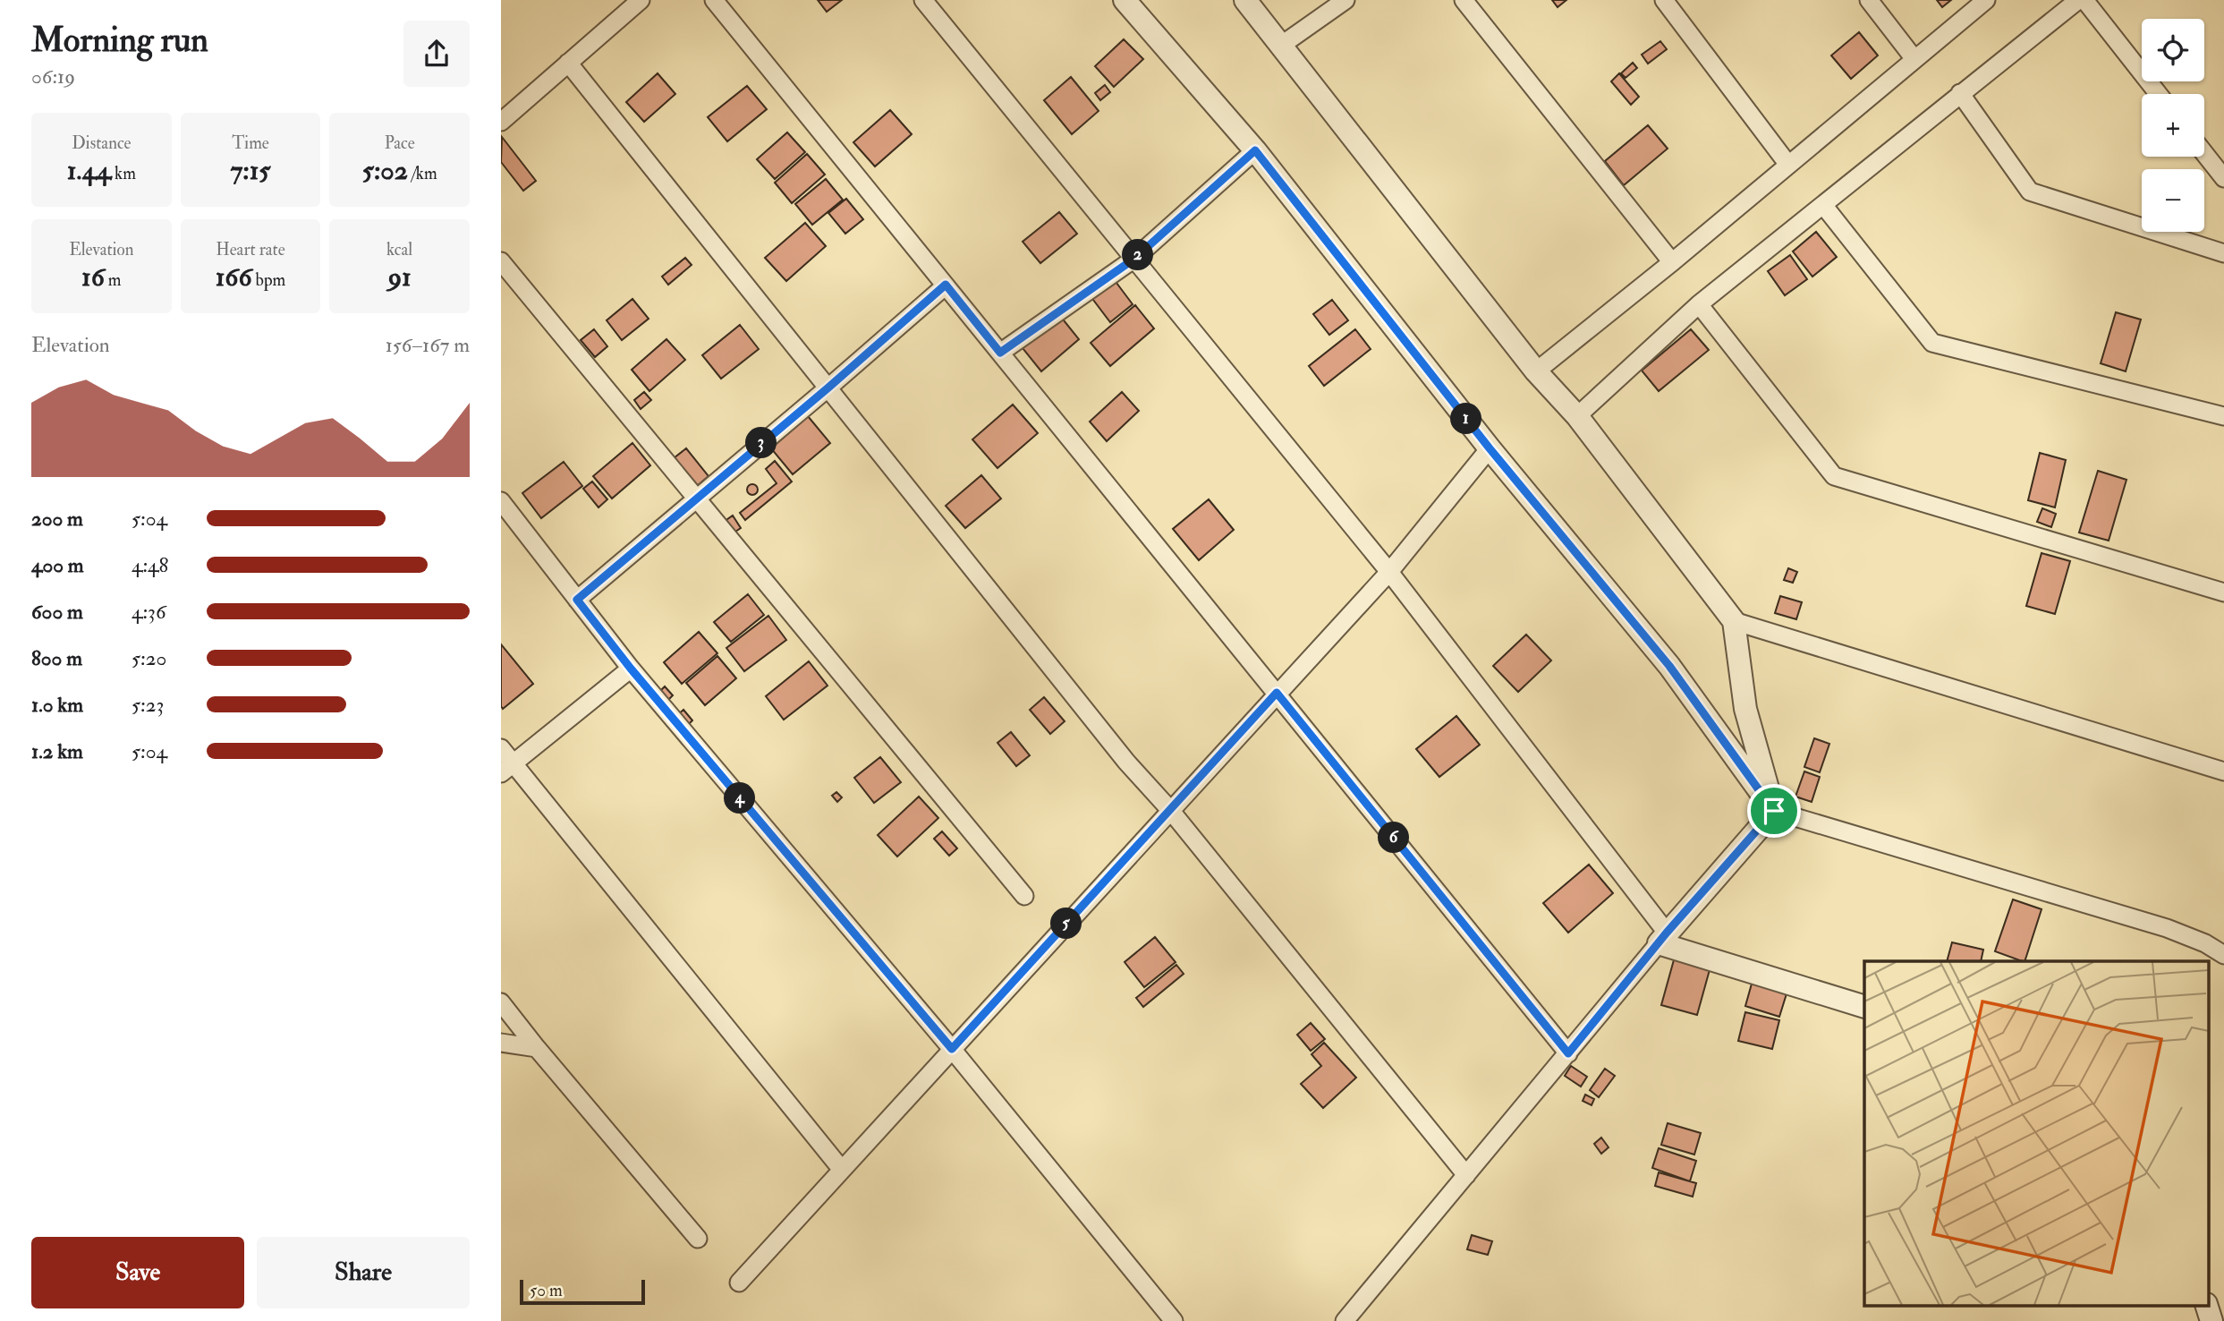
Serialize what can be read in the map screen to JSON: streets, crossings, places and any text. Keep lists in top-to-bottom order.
{
  "scale_bar": "50 m",
  "page": {
    "heading": ["Morning run", "06:19"],
    "map_buttons": ["+", "−"],
    "stats": [
      ["Distance", "1.44 km"],
      ["Time", "7:15"],
      ["Pace", "5:02 /km"],
      ["Elevation", "16 m"],
      ["Heart rate", "166 bpm"],
      ["kcal", "91"]
    ],
    "pins": [
      "2",
      "1",
      "3",
      "4",
      "6",
      "5"
    ],
    "chart": ["Elevation", "156–167 m"],
    "list": [
      {
        "name": "200 m",
        "note": "5:04"
      },
      {
        "name": "400 m",
        "note": "4:48"
      },
      {
        "name": "600 m",
        "note": "4:36"
      },
      {
        "name": "800 m",
        "note": "5:20"
      },
      {
        "name": "1.0 km",
        "note": "5:23"
      },
      {
        "name": "1.2 km",
        "note": "5:04"
      }
    ],
    "buttons": ["Save", "Share"],
    "scale": "50 m"
  }
}
